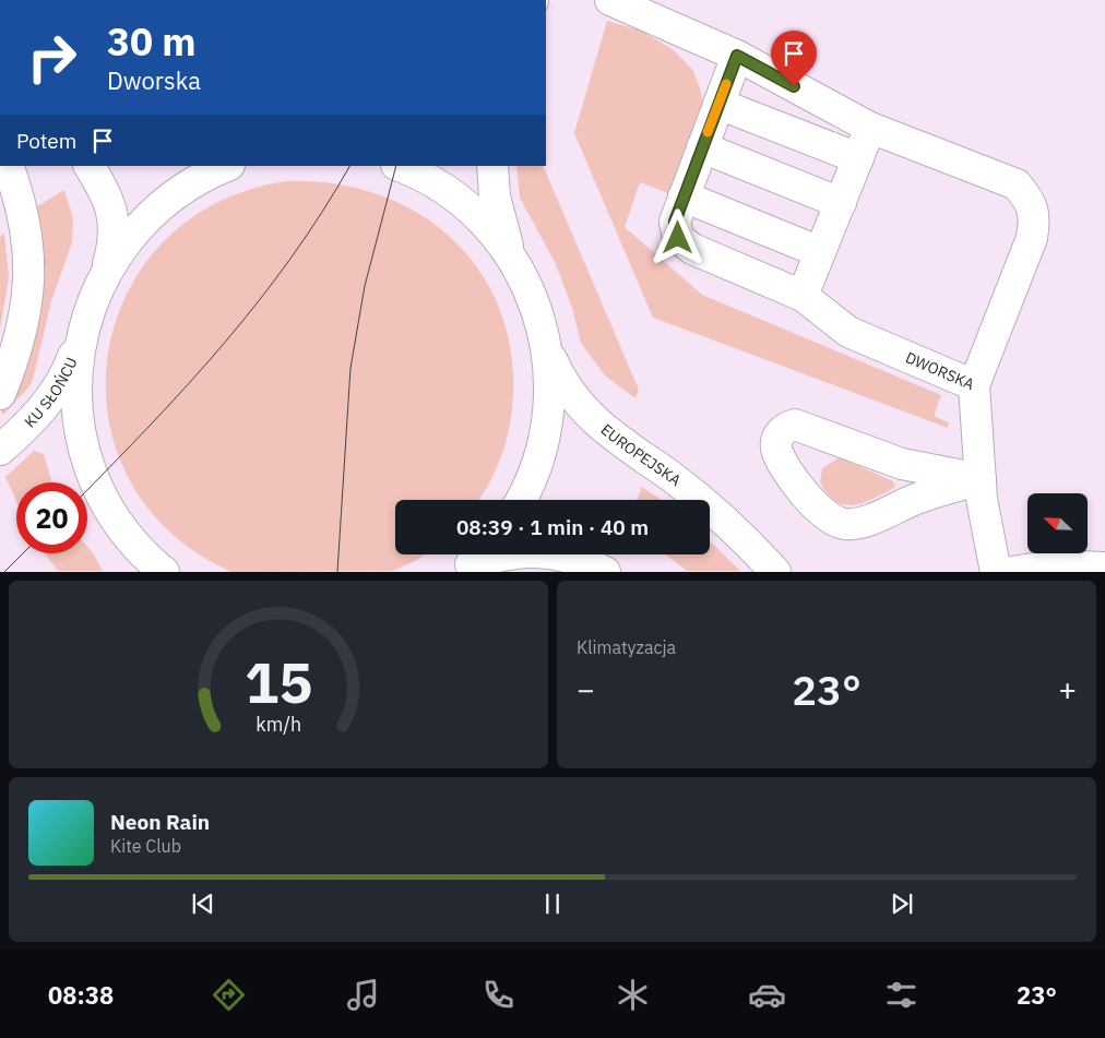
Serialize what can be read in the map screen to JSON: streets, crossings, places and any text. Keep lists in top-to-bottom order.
{
  "streets": {
    "main road": ["DWORSKA", "KU SŁOŃCU", "EUROPEJSKA"]
  },
  "north": "top left",
  "page": {
    "turn": ["30 m", "Dworska"],
    "then": "Potem",
    "limit": "20",
    "trip": "08:39 · 1 min · 40 m",
    "tile": "Klimatyzacja",
    "heat": ["−", "23°", "+"],
    "song": ["Neon Rain", "Kite Club"],
    "tabs": ["08:38", "23°"],
    "gauge": ["15", "km/h"]
  }
}
